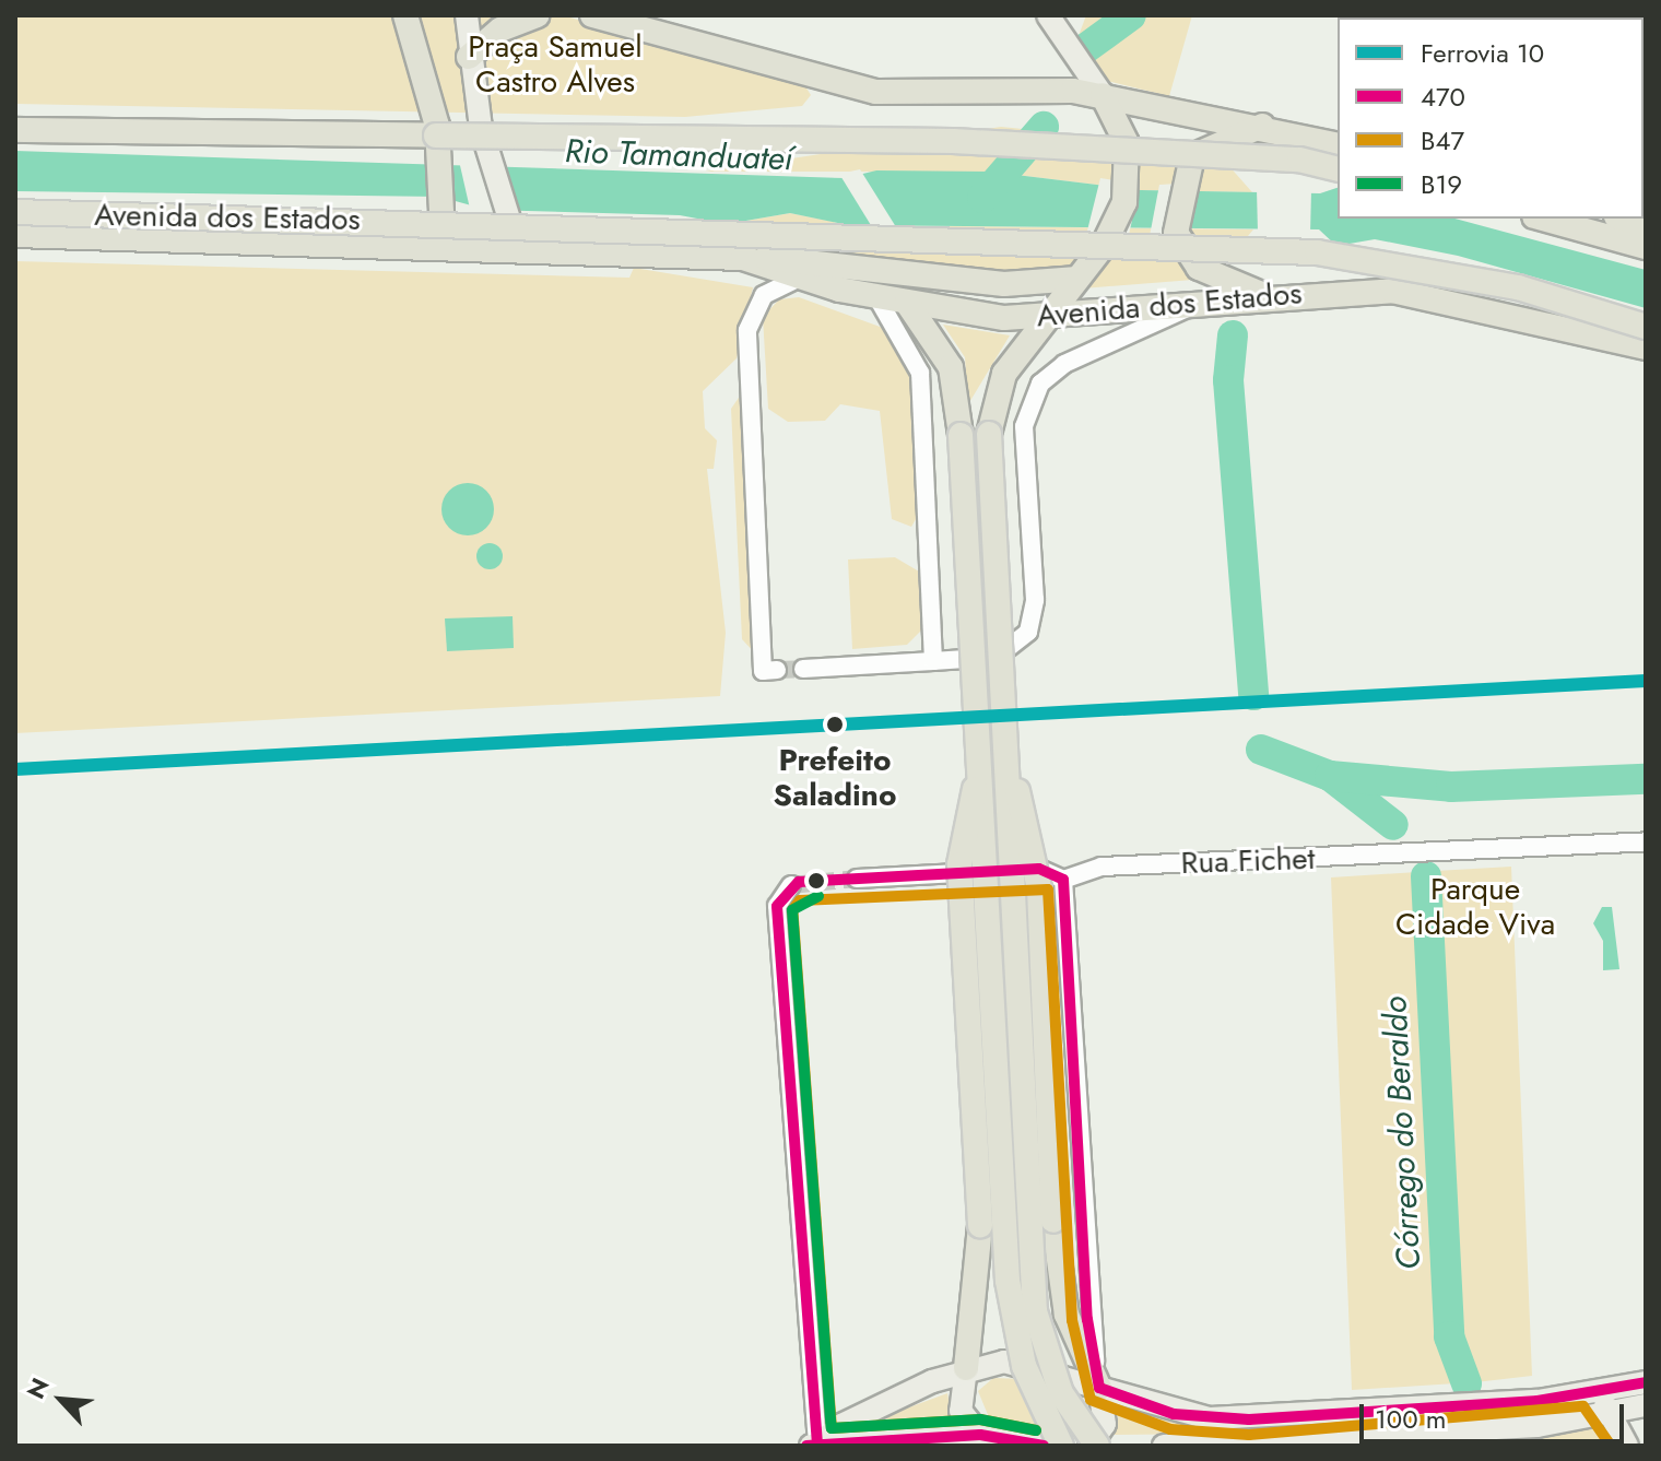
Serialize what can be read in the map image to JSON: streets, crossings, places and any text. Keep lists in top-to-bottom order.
{
  "streets": {
    "highway": ["Avenida dos Estados"],
    "street": ["Rua Fichet"]
  },
  "water": ["Rio Tamanduateí", "Córrego do Beraldo"],
  "parks": ["Praça Samuel Castro Alves", "Parque Cidade Viva"],
  "places": ["Prefeito Saladino"],
  "lines": [
    "rail line 10",
    "transit line 470",
    "transit line B47",
    "transit line B19"
  ],
  "legend": [
    "Ferrovia 10",
    "470",
    "B47",
    "B19"
  ],
  "scale_bar": "100 m",
  "north": "top left"
}
